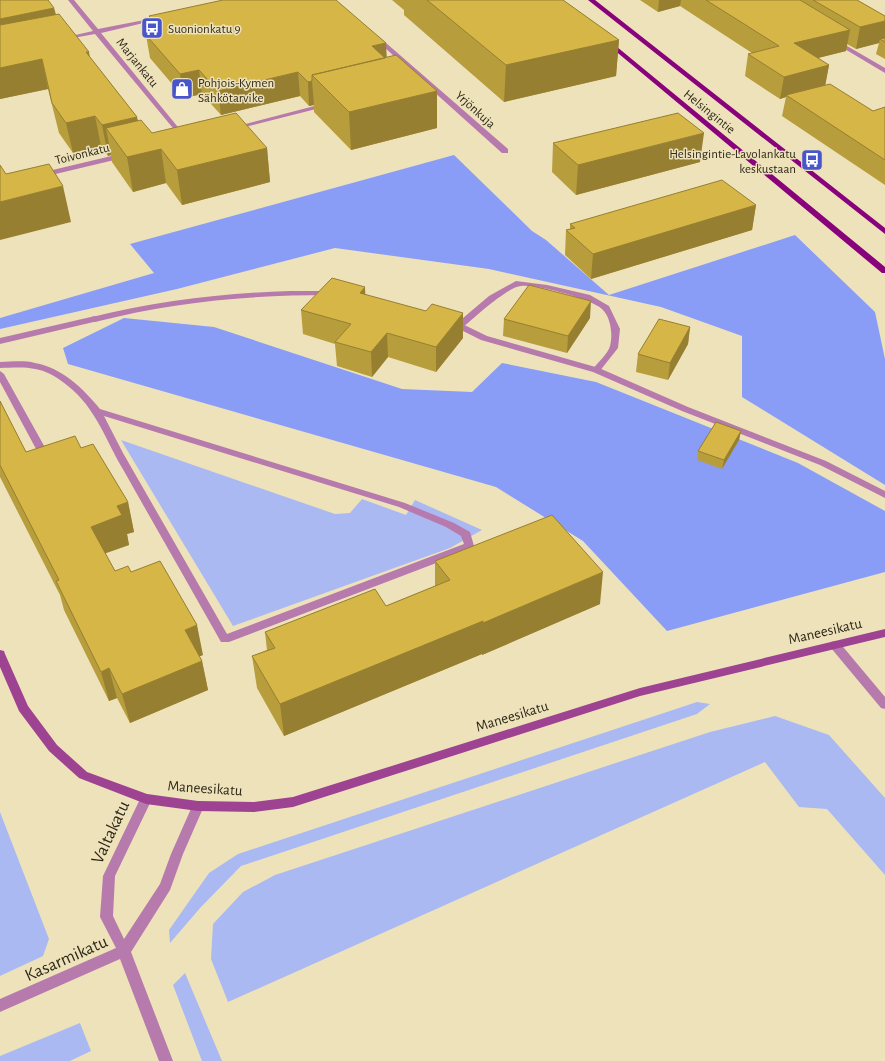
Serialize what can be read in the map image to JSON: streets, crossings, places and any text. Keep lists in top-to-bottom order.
{
  "streets": {
    "main road": ["Helsingintie"],
    "street": [
      "Marjankatu",
      "Yrjönkuja",
      "Toivonkatu",
      "Maneesikatu",
      "Valtakatu",
      "Kasarmikatu"
    ]
  },
  "crossings": [
    ["Maneesikatu", "Valtakatu"],
    ["Valtakatu", "Kasarmikatu"]
  ],
  "places": {
    "bus stop": ["Suonionkatu 9", "Helsingintie-Lavolankatu keskustaan"],
    "shop": ["Pohjois-Kymen Sähkötarvike"]
  }
}
